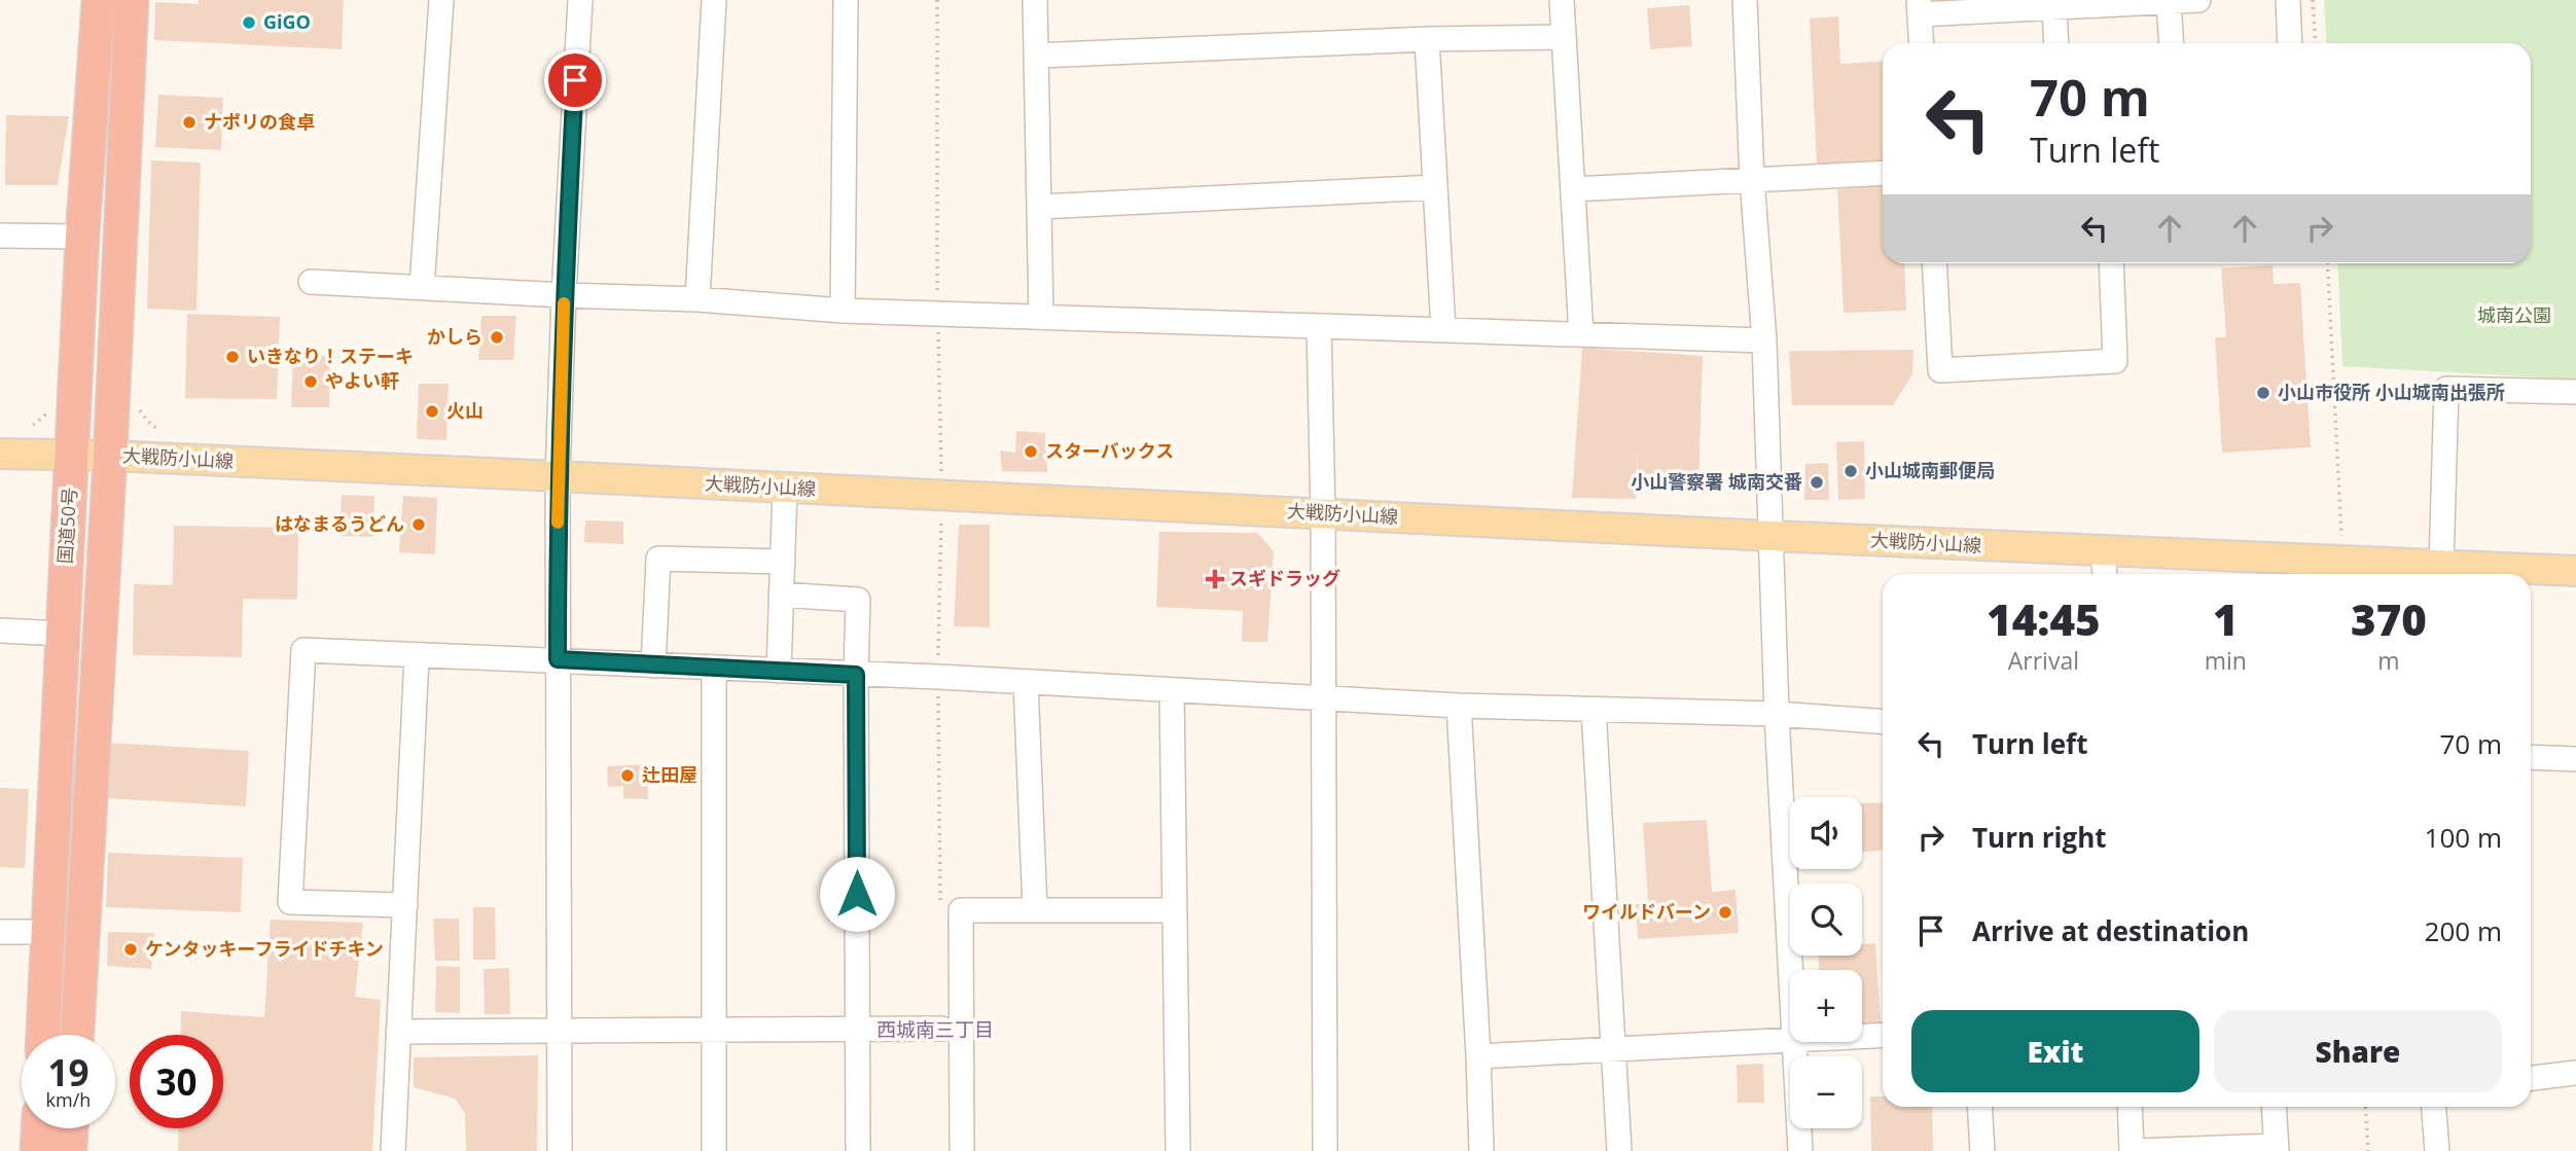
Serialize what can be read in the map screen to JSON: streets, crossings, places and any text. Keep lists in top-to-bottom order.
{
  "streets": {
    "highway": ["国道50号"],
    "main road": ["大戦防小山線"]
  },
  "crossings": [
    ["大戦防小山線", "国道50号"]
  ],
  "districts": ["西城南三丁目"],
  "parks": ["城南公園"],
  "places": {
    "other": [
      "GiGO",
      "ナポリの食卓",
      "かしら",
      "いきなり！ステーキ",
      "やよい軒",
      "小山市役所 小山城南出張所",
      "火山",
      "スターバックス",
      "小山城南郵便局",
      "小山警察署 城南交番",
      "はなまるうどん",
      "辻田屋",
      "ワイルドバーン",
      "ケンタッキーフライドチキン"
    ],
    "health": ["スギドラッグ"]
  },
  "page": {
    "turn": ["70 m", "Turn left"],
    "eta": [
      "14:45",
      "Arrival",
      "1",
      "min",
      "370",
      "m"
    ],
    "list": [
      {
        "name": "Turn left",
        "value": "70 m"
      },
      {
        "name": "Turn right",
        "value": "100 m"
      },
      {
        "name": "Arrive at destination",
        "value": "200 m"
      }
    ],
    "map_buttons": ["+", "−"],
    "buttons": ["Exit", "Share"],
    "speed": "19 km/h",
    "limit": "30"
  }
}
